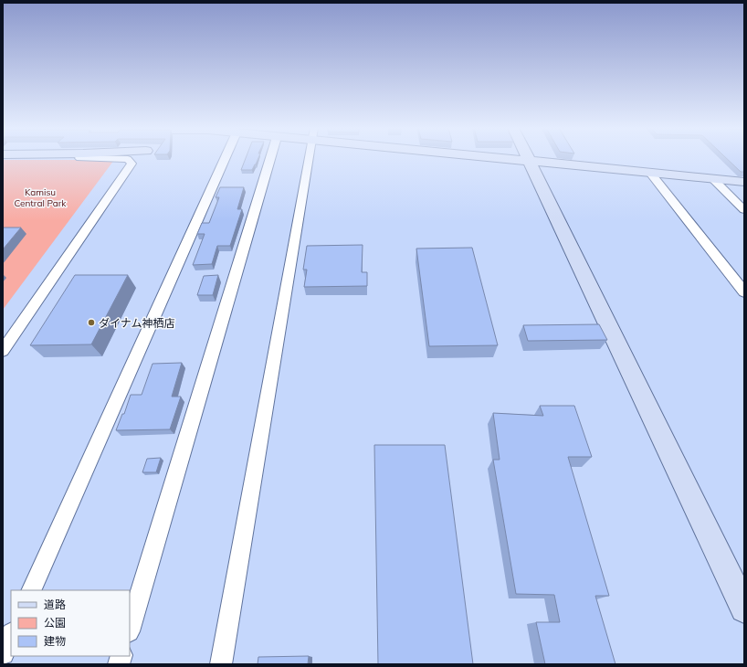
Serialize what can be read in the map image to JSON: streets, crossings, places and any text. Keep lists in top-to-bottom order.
{
  "parks": ["Kamisu Central Park"],
  "places": ["ダイナム神栖店"],
  "legend": ["道路", "公園", "建物"]
}
